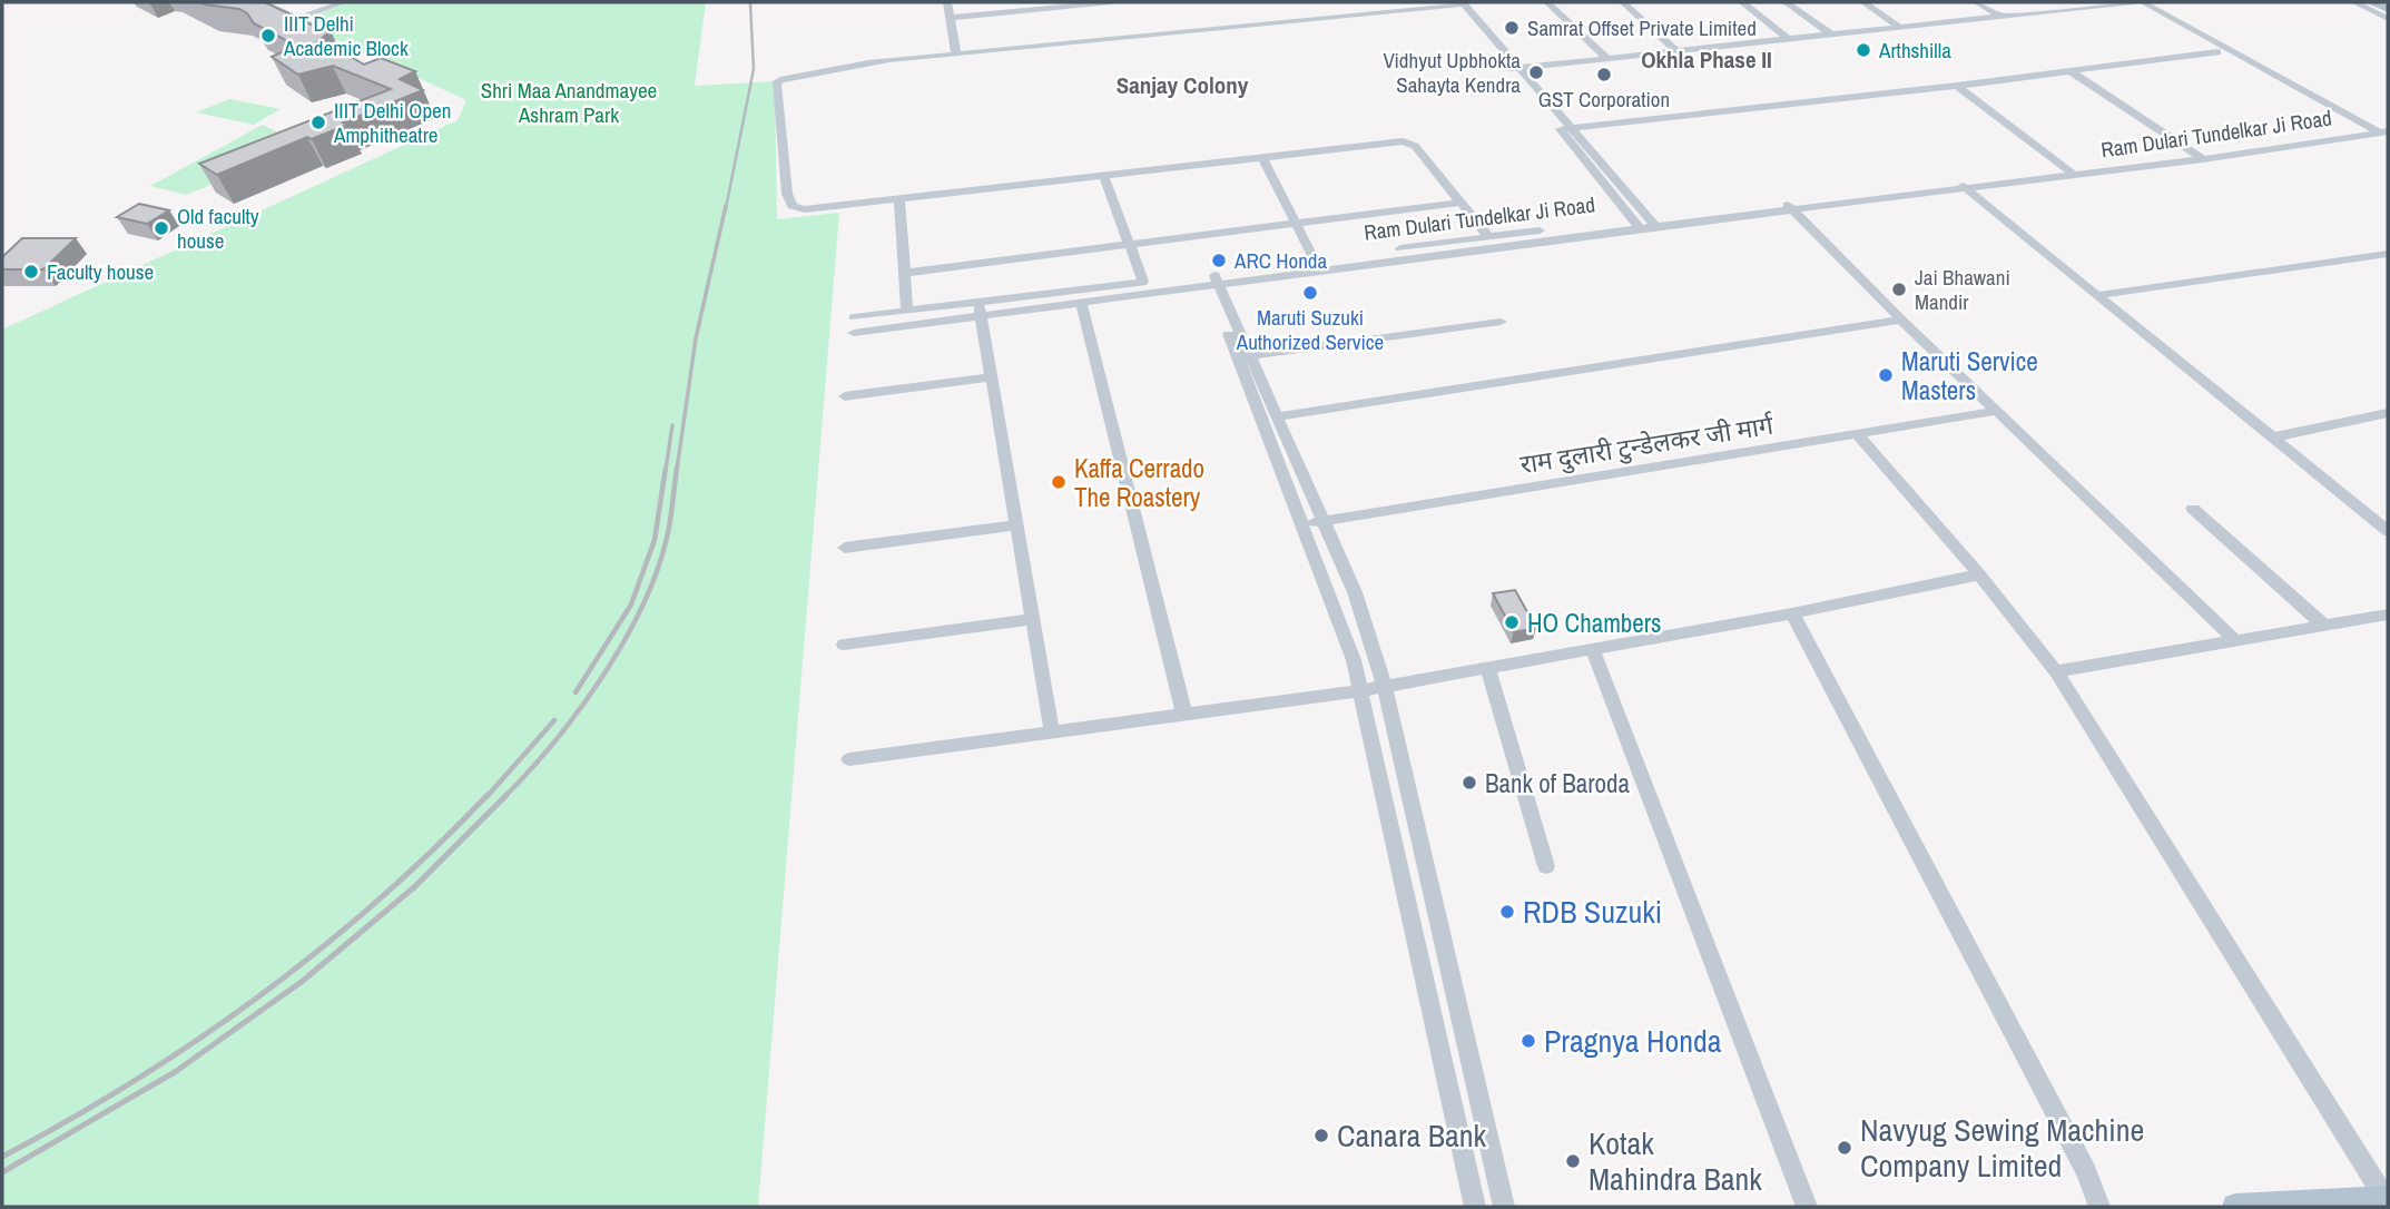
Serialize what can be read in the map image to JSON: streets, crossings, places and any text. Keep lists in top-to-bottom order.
{
  "streets": {
    "street": ["Ram Dulari Tundelkar Ji Road", "राम दुलारी टुन्डेलकर जी मार्ग"]
  },
  "districts": ["Okhla Phase II", "Sanjay Colony"],
  "parks": ["Shri Maa Anandmayee Ashram Park"],
  "places": [
    "Samrat Offset Private Limited",
    "IIIT Delhi Academic Block",
    "Arthshilla",
    "Vidhyut Upbhokta Sahayta Kendra",
    "GST Corporation",
    "IIIT Delhi Open Amphitheatre",
    "Old faculty house",
    "ARC Honda",
    "Faculty house",
    "Jai Bhawani Mandir",
    "Maruti Suzuki Authorized Service",
    "Maruti Service Masters",
    "Kaffa Cerrado The Roastery",
    "HO Chambers",
    "Bank of Baroda",
    "RDB Suzuki",
    "Pragnya Honda",
    "Canara Bank",
    "Navyug Sewing Machine Company Limited",
    "Kotak Mahindra Bank"
  ]
}
